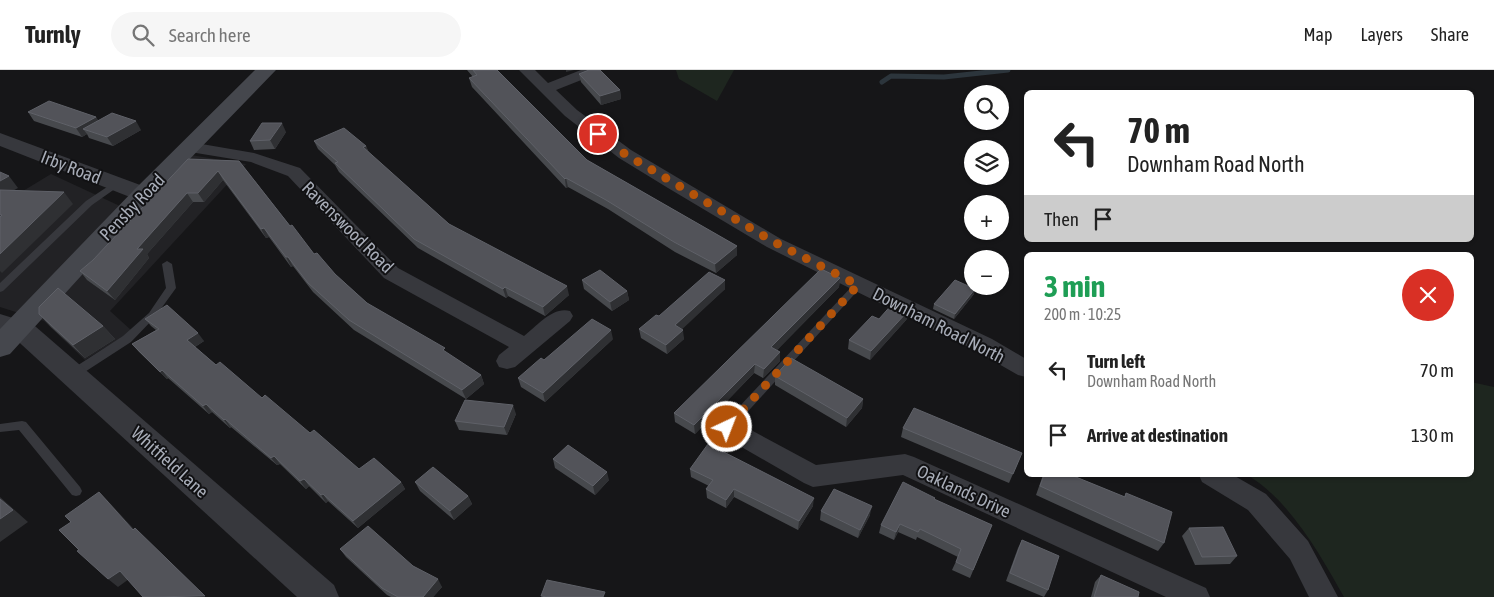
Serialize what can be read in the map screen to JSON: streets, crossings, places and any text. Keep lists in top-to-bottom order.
{
  "streets": {
    "main road": ["Pensby Road"],
    "street": [
      "Irby Road",
      "Ravenswood Road",
      "Downham Road North",
      "Whitfield Lane",
      "Oaklands Drive"
    ]
  },
  "crossings": [
    ["Irby Road", "Pensby Road"],
    ["Pensby Road", "Ravenswood Road"],
    ["Pensby Road", "Whitfield Lane"]
  ],
  "page": {
    "header": "Turnly",
    "search": "Search here",
    "nav": ["Map", "Layers", "Share"],
    "map_buttons": ["+", "−"],
    "turn": ["70 m", "Downham Road North"],
    "then": "Then",
    "heading": ["3 min", "200 m · 10:25"],
    "list": [
      {
        "name": "Turn left",
        "note": "Downham Road North",
        "value": "70 m"
      },
      {
        "name": "Arrive at destination",
        "value": "130 m"
      }
    ]
  }
}
